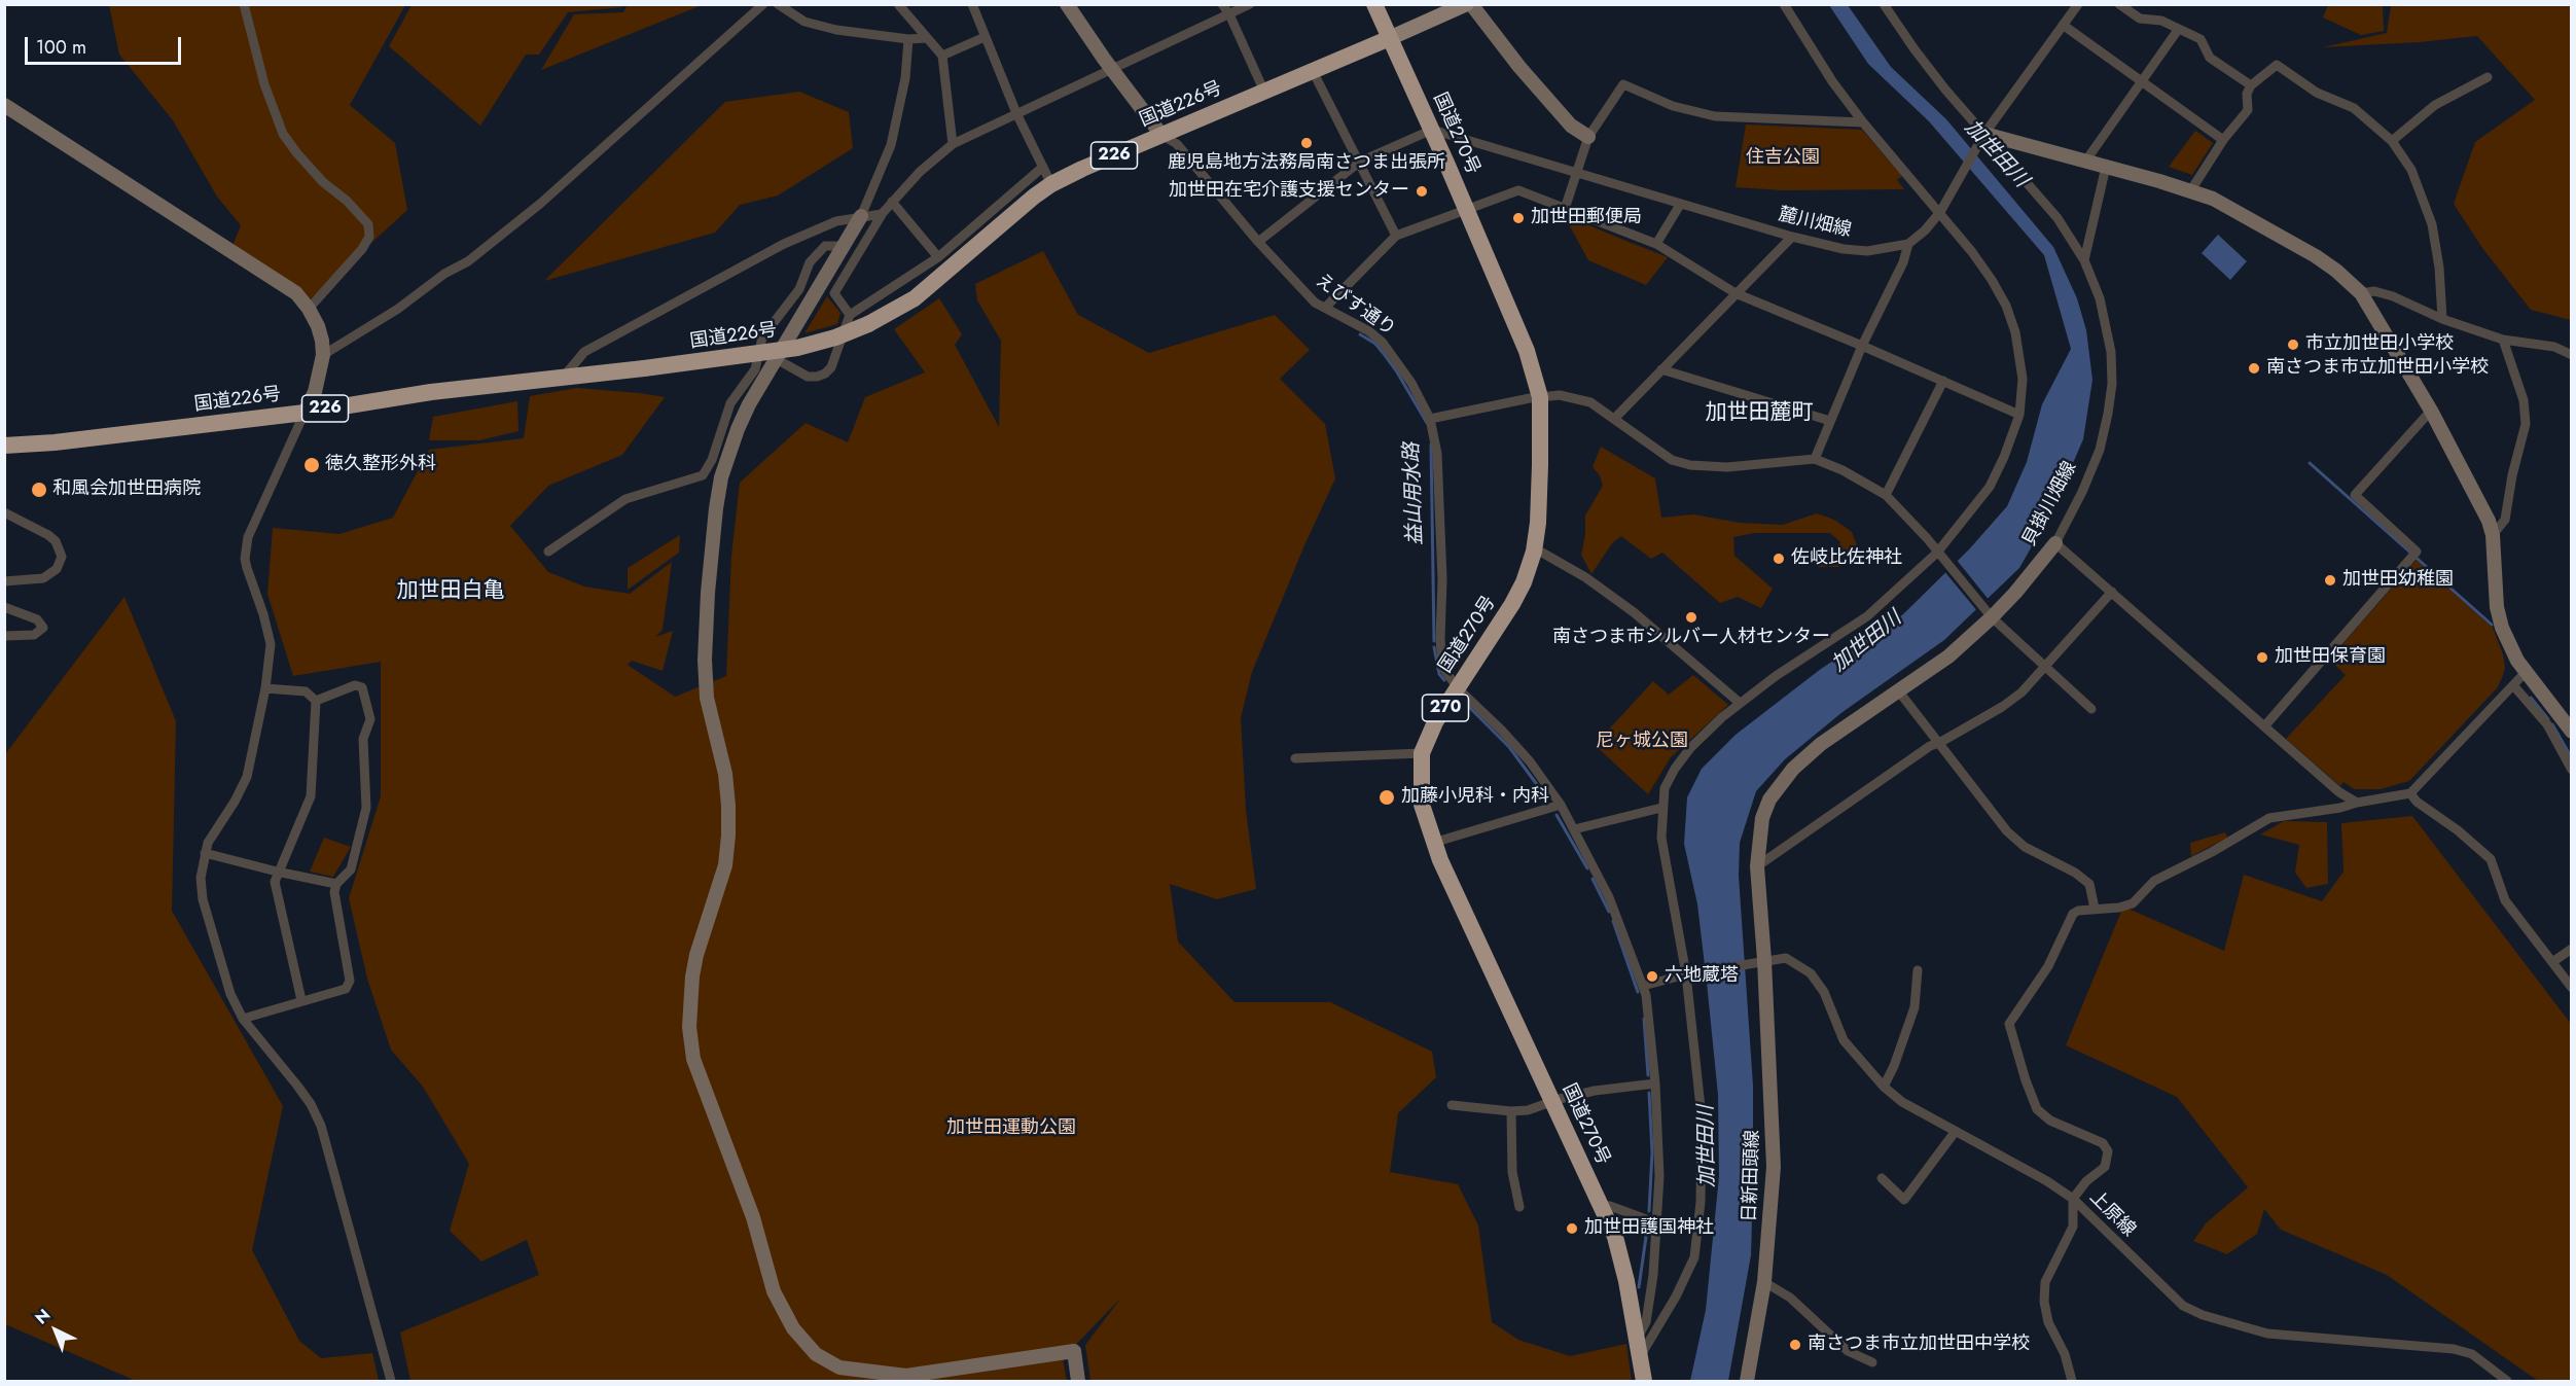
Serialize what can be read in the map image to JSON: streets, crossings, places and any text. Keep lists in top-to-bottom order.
{
  "streets": {
    "highway": [
      "国道226号",
      "国道270号",
      "226",
      "270"
    ],
    "street": [
      "麓川畑線",
      "えびす通り",
      "貝掛川畑線",
      "日新田頭線",
      "上原線"
    ]
  },
  "crossings": [
    ["国道226号", "国道270号"],
    ["国道226号", "えびす通り"],
    ["国道270号", "麓川畑線"],
    ["国道270号", "えびす通り"],
    ["えびす通り", "上原線"],
    ["貝掛川畑線", "日新田頭線"],
    ["貝掛川畑線", "上原線"],
    ["日新田頭線", "上原線"]
  ],
  "districts": ["加世田麓町", "加世田白亀"],
  "water": ["加世田川", "益山用水路"],
  "parks": ["住吉公園", "尼ヶ城公園", "加世田運動公園"],
  "places": [
    "鹿児島地方法務局南さつま出張所",
    "加世田在宅介護支援センター",
    "加世田郵便局",
    "市立加世田小学校",
    "南さつま市立加世田小学校",
    "徳久整形外科",
    "和風会加世田病院",
    "佐岐比佐神社",
    "加世田幼稚園",
    "南さつま市シルバー人材センター",
    "加世田保育園",
    "加藤小児科・内科",
    "六地蔵塔",
    "加世田護国神社",
    "南さつま市立加世田中学校"
  ],
  "scale_bar": "100 m",
  "north": "top left"
}
